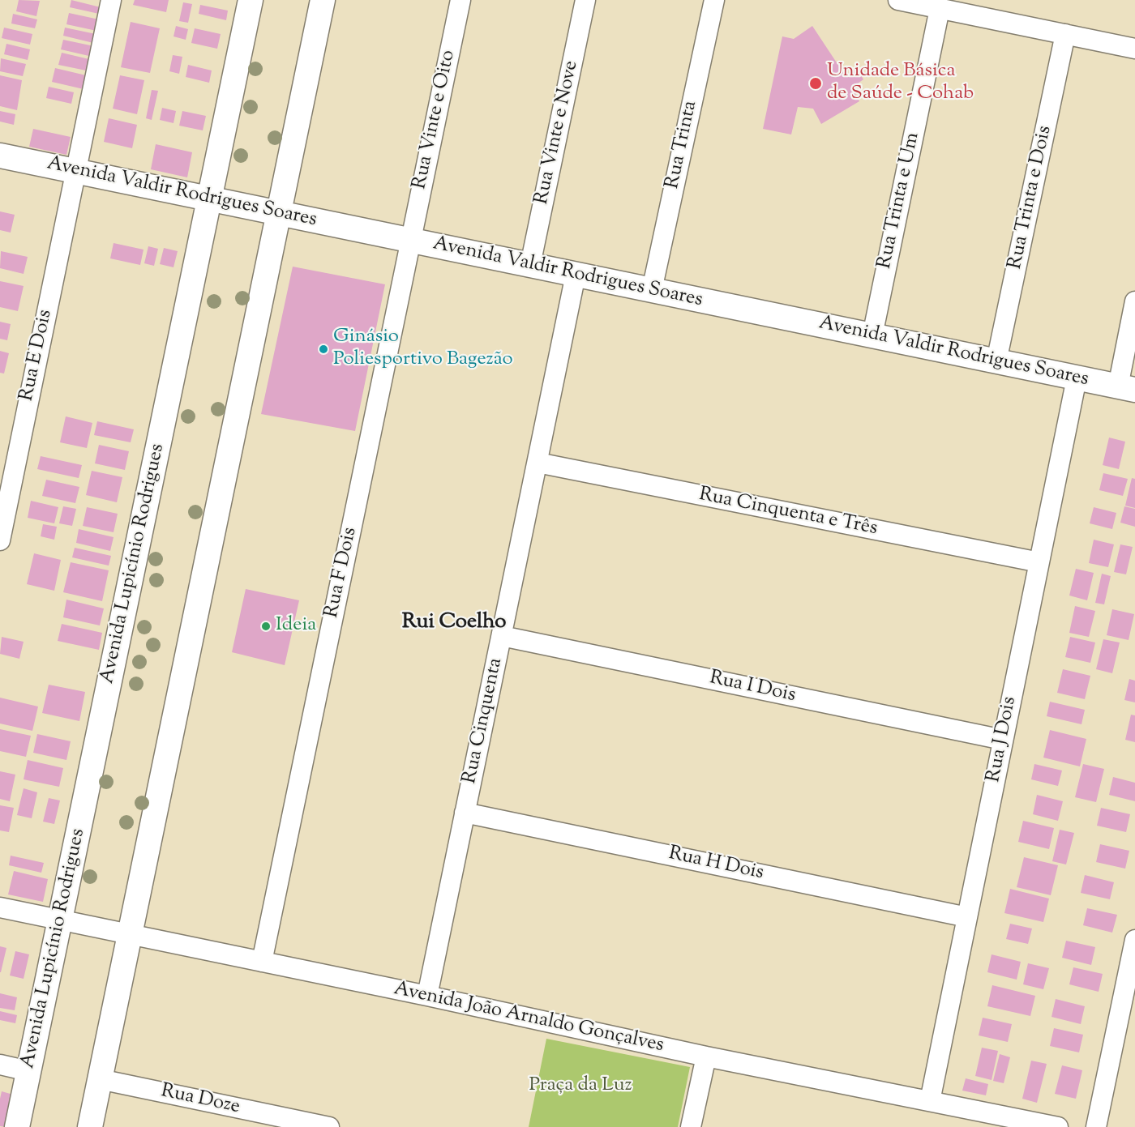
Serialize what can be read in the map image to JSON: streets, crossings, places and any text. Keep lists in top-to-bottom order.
{
  "streets": {
    "street": [
      "Rua Vinte e Oito",
      "Rua Vinte e Nove",
      "Rua Trinta",
      "Avenida Valdir Rodrigues Soares",
      "Rua Trinta e Dois",
      "Rua Trinta e Um",
      "Rua E Dois",
      "Rua Cinquenta e Três",
      "Avenida Lupicínio Rodrigues",
      "Rua F Dois",
      "Rua I Dois",
      "Rua Cinquenta",
      "Rua J Dois",
      "Rua H Dois",
      "Avenida João Arnaldo Gonçalves",
      "Rua Doze"
    ]
  },
  "crossings": [
    ["Rua Vinte e Oito", "Avenida Valdir Rodrigues Soares"],
    ["Rua Vinte e Oito", "Rua F Dois"],
    ["Rua Vinte e Nove", "Avenida Valdir Rodrigues Soares"],
    ["Rua Trinta", "Avenida Valdir Rodrigues Soares"],
    ["Avenida Valdir Rodrigues Soares", "Rua Trinta e Dois"],
    ["Avenida Valdir Rodrigues Soares", "Rua Trinta e Um"],
    ["Avenida Valdir Rodrigues Soares", "Rua E Dois"],
    ["Avenida Valdir Rodrigues Soares", "Avenida Lupicínio Rodrigues"],
    ["Avenida Valdir Rodrigues Soares", "Rua F Dois"],
    ["Avenida Valdir Rodrigues Soares", "Rua Cinquenta"],
    ["Avenida Valdir Rodrigues Soares", "Rua J Dois"],
    ["Rua Cinquenta e Três", "Rua Cinquenta"],
    ["Rua Cinquenta e Três", "Rua J Dois"],
    ["Avenida Lupicínio Rodrigues", "Avenida João Arnaldo Gonçalves"],
    ["Rua F Dois", "Avenida João Arnaldo Gonçalves"],
    ["Rua I Dois", "Rua Cinquenta"],
    ["Rua I Dois", "Rua J Dois"],
    ["Rua Cinquenta", "Rua H Dois"],
    ["Rua Cinquenta", "Avenida João Arnaldo Gonçalves"],
    ["Rua J Dois", "Rua H Dois"],
    ["Rua J Dois", "Avenida João Arnaldo Gonçalves"]
  ],
  "districts": ["Rui Coelho"],
  "parks": ["Praça da Luz"],
  "places": ["Unidade Básica de Saúde - Cohab", "Ginásio Poliesportivo Bagezão", "Ideia"]
}
